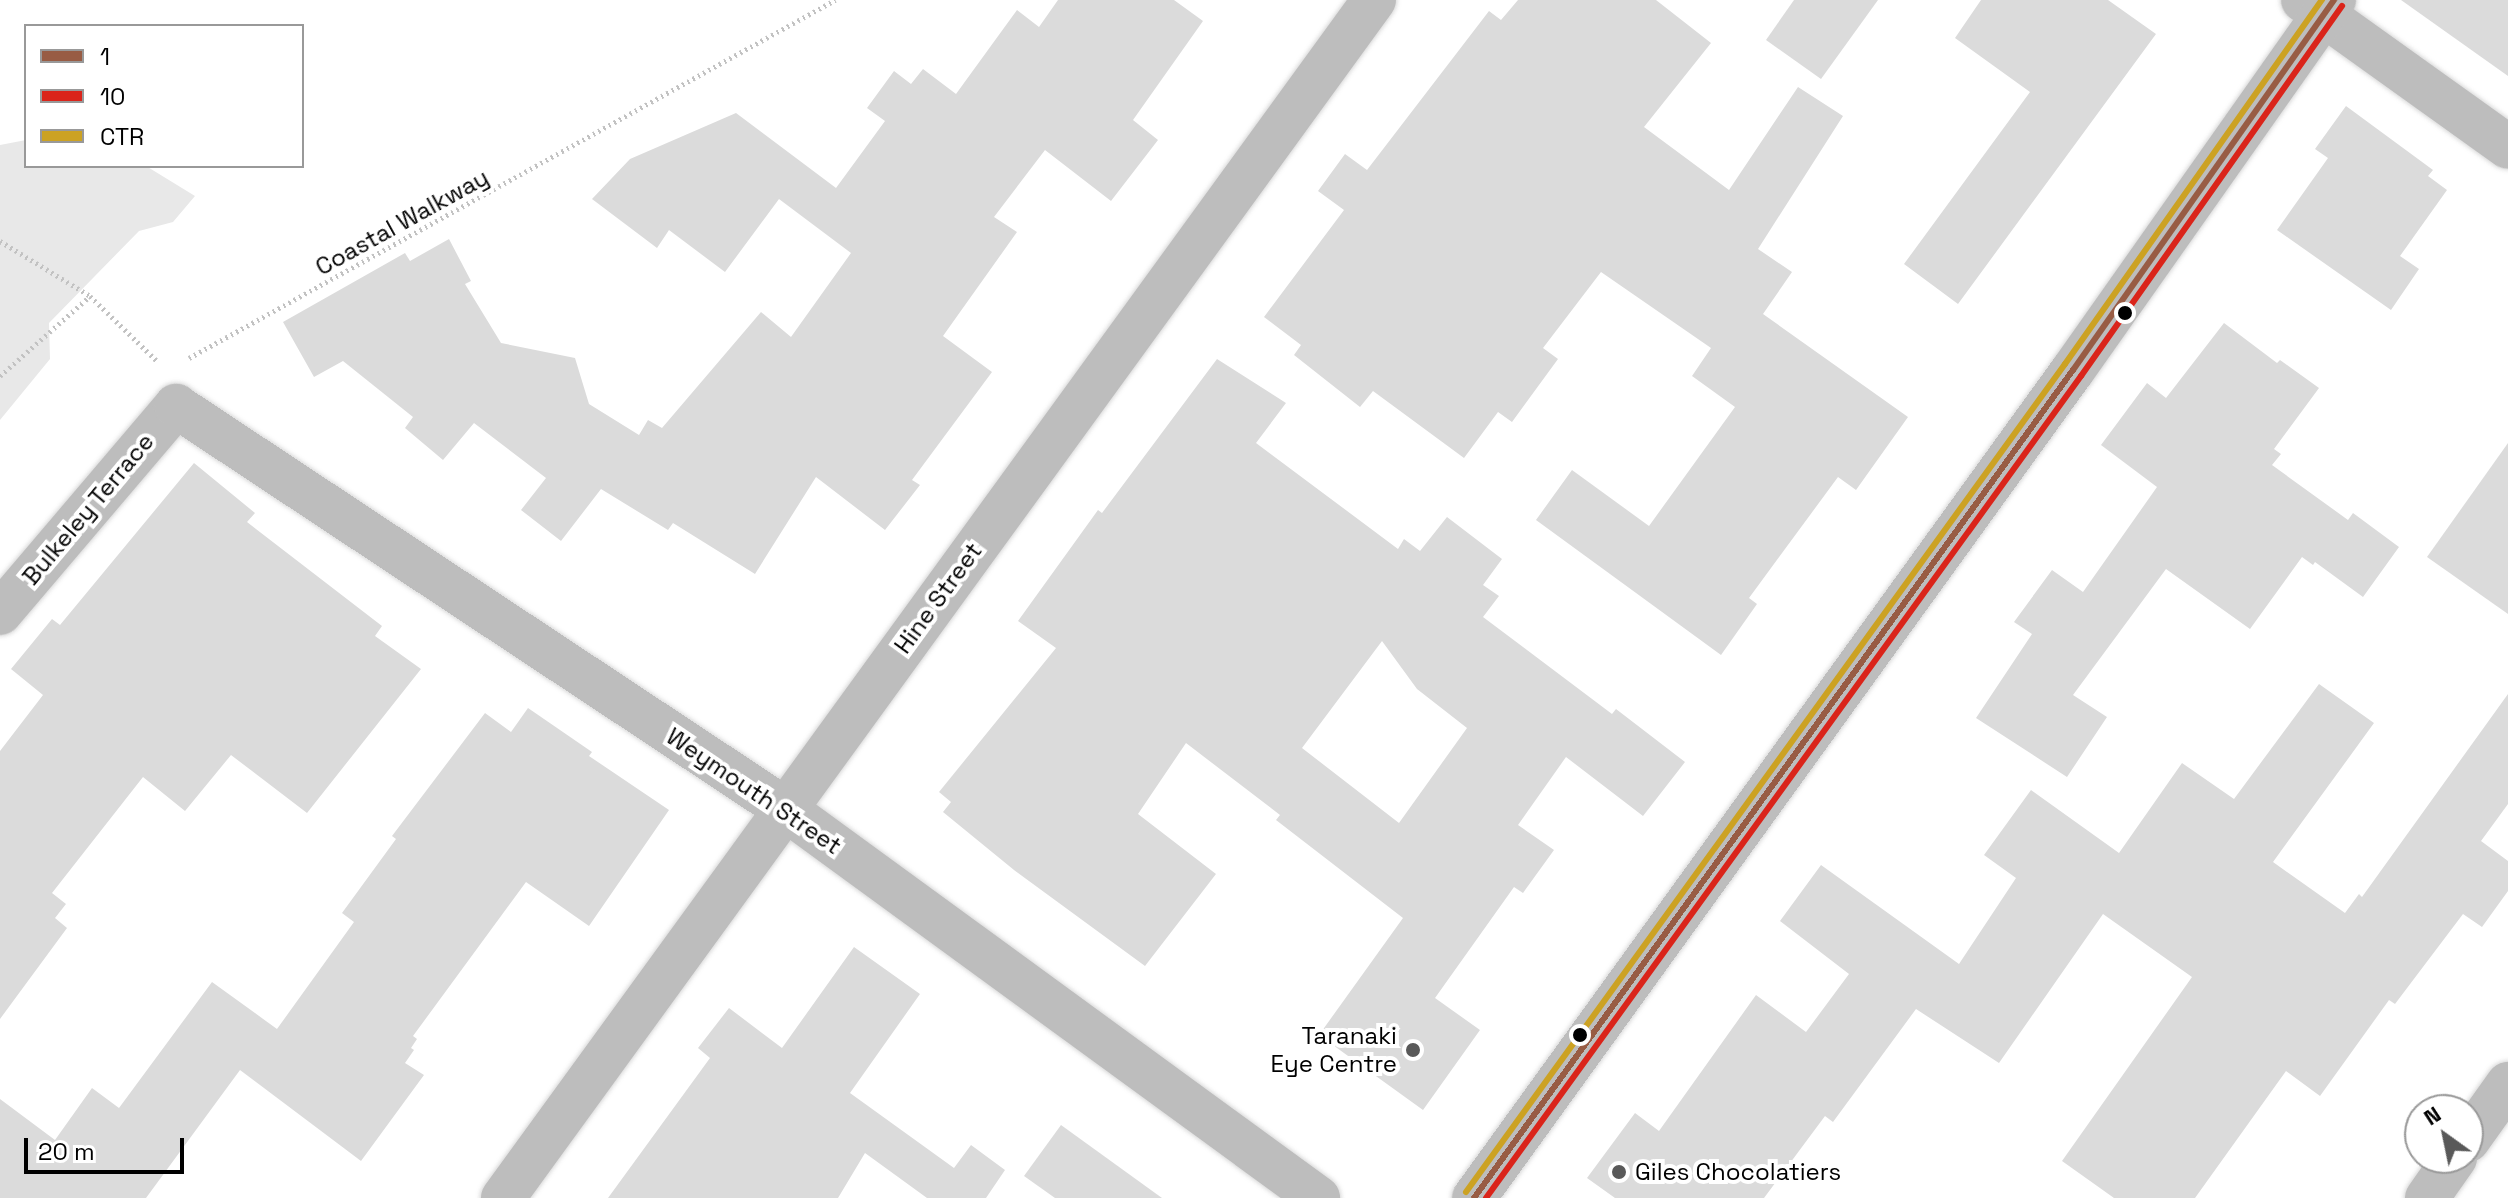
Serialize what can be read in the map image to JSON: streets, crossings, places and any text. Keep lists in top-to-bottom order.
{
  "streets": {
    "main road": ["Bulkeley Terrace", "Hine Street", "Weymouth Street"],
    "path": ["Coastal Walkway"]
  },
  "crossings": [
    ["Bulkeley Terrace", "Weymouth Street"],
    ["Hine Street", "Weymouth Street"]
  ],
  "places": ["Taranaki Eye Centre", "Giles Chocolatiers"],
  "lines": ["transit line 1", "transit line CTR", "transit line 10"],
  "legend": ["1", "10", "CTR"],
  "scale_bar": "20 m",
  "north": "top left"
}
